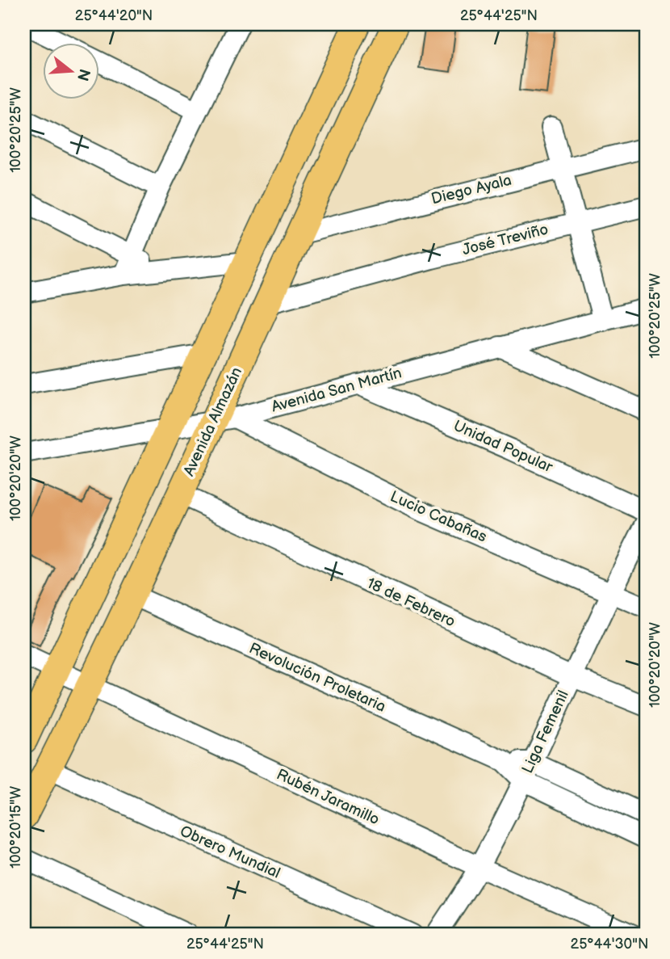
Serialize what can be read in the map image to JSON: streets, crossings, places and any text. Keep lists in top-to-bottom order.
{
  "streets": {
    "main road": ["Avenida Almazán"],
    "street": [
      "Diego Ayala",
      "José Treviño",
      "Avenida San Martín",
      "Unidad Popular",
      "Lucio Cabañas",
      "18 de Febrero",
      "Revolución Proletaria",
      "Liga Femenil",
      "Rubén Jaramillo",
      "Obrero Mundial"
    ]
  },
  "crossings": [
    ["Diego Ayala", "Avenida Almazán"],
    ["José Treviño", "Avenida Almazán"],
    ["Avenida San Martín", "Avenida Almazán"],
    ["Avenida San Martín", "Unidad Popular"],
    ["Avenida San Martín", "Lucio Cabañas"],
    ["Avenida Almazán", "Lucio Cabañas"],
    ["Avenida Almazán", "18 de Febrero"],
    ["Avenida Almazán", "Revolución Proletaria"],
    ["Avenida Almazán", "Rubén Jaramillo"],
    ["Avenida Almazán", "Obrero Mundial"],
    ["Lucio Cabañas", "Liga Femenil"],
    ["18 de Febrero", "Liga Femenil"],
    ["Revolución Proletaria", "Liga Femenil"],
    ["Liga Femenil", "Rubén Jaramillo"]
  ],
  "north": "right",
  "coordinates": [
    "25°44'20\"N",
    "25°44'25\"N",
    "100°20'25\"W",
    "100°20'20\"W",
    "100°20'15\"W",
    "25°44'30\"N"
  ]
}
